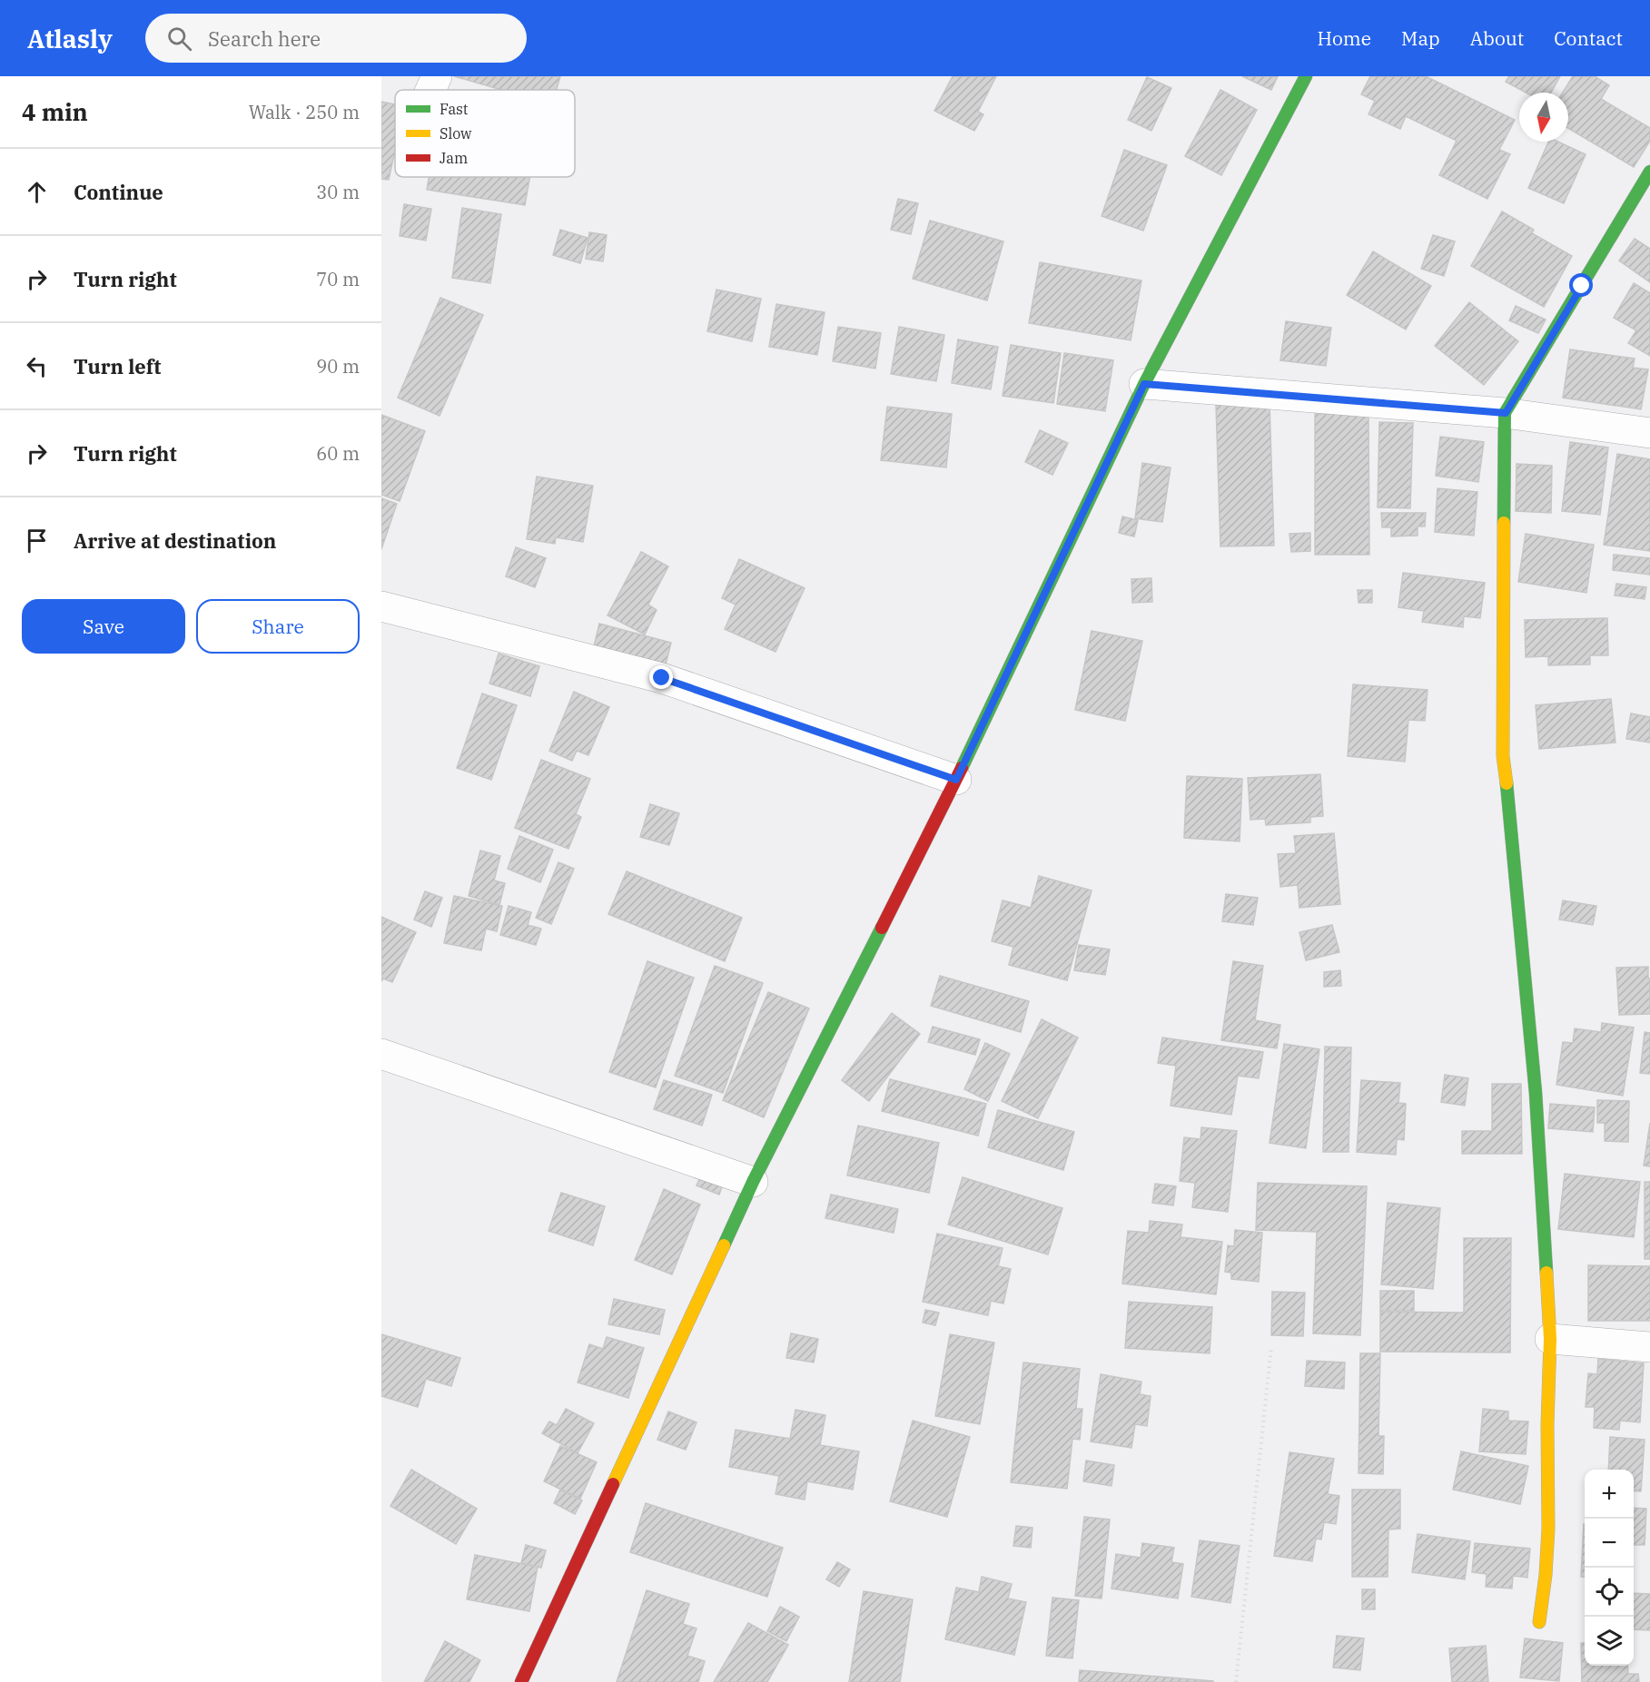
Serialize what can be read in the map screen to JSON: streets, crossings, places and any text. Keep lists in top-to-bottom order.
{
  "legend": ["Fast", "Slow", "Jam"],
  "north": "bottom",
  "page": {
    "header": "Atlasly",
    "search": "Search here",
    "nav": [
      "Home",
      "Map",
      "About",
      "Contact"
    ],
    "heading": ["4 min", "Walk · 250 m"],
    "list": [
      ["Continue", "30 m"],
      ["Turn right", "70 m"],
      ["Turn left", "90 m"],
      ["Turn right", "60 m"],
      "Arrive at destination"
    ],
    "buttons": ["Save", "Share"],
    "map_buttons": ["+", "−"]
  }
}
